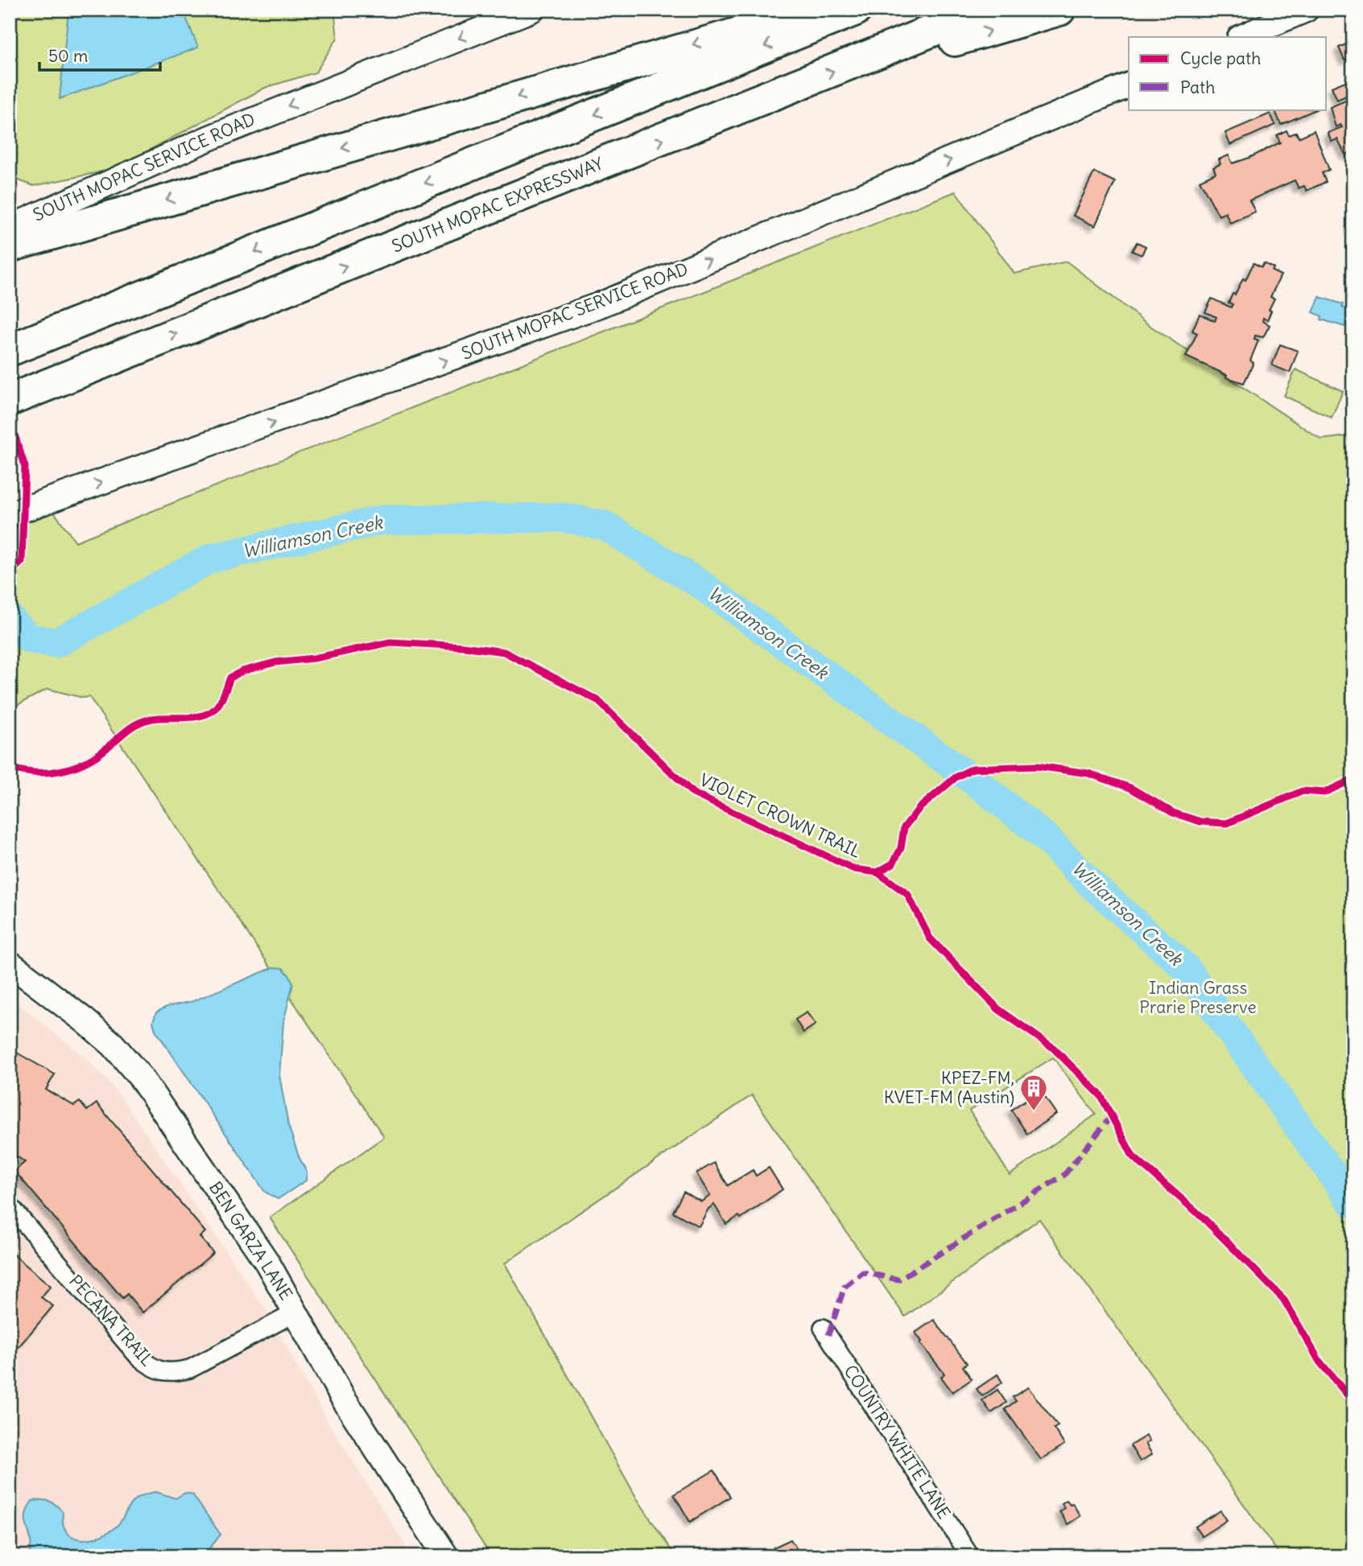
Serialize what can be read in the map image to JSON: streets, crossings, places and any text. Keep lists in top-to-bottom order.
{
  "streets": {
    "highway": ["SOUTH MOPAC EXPRESSWAY"],
    "main road": ["SOUTH MOPAC SERVICE ROAD", "BEN GARZA LANE"],
    "street": ["PECANA TRAIL", "COUNTRY WHITE LANE"],
    "cycle path": ["VIOLET CROWN TRAIL"]
  },
  "crossings": [
    ["BEN GARZA LANE", "PECANA TRAIL"]
  ],
  "water": ["Williamson Creek"],
  "parks": ["Indian Grass Prarie Preserve"],
  "places": {
    "building": ["KPEZ-FM, KVET-FM (Austin)"]
  },
  "legend": ["Cycle path", "Path"],
  "scale_bar": "50 m"
}
